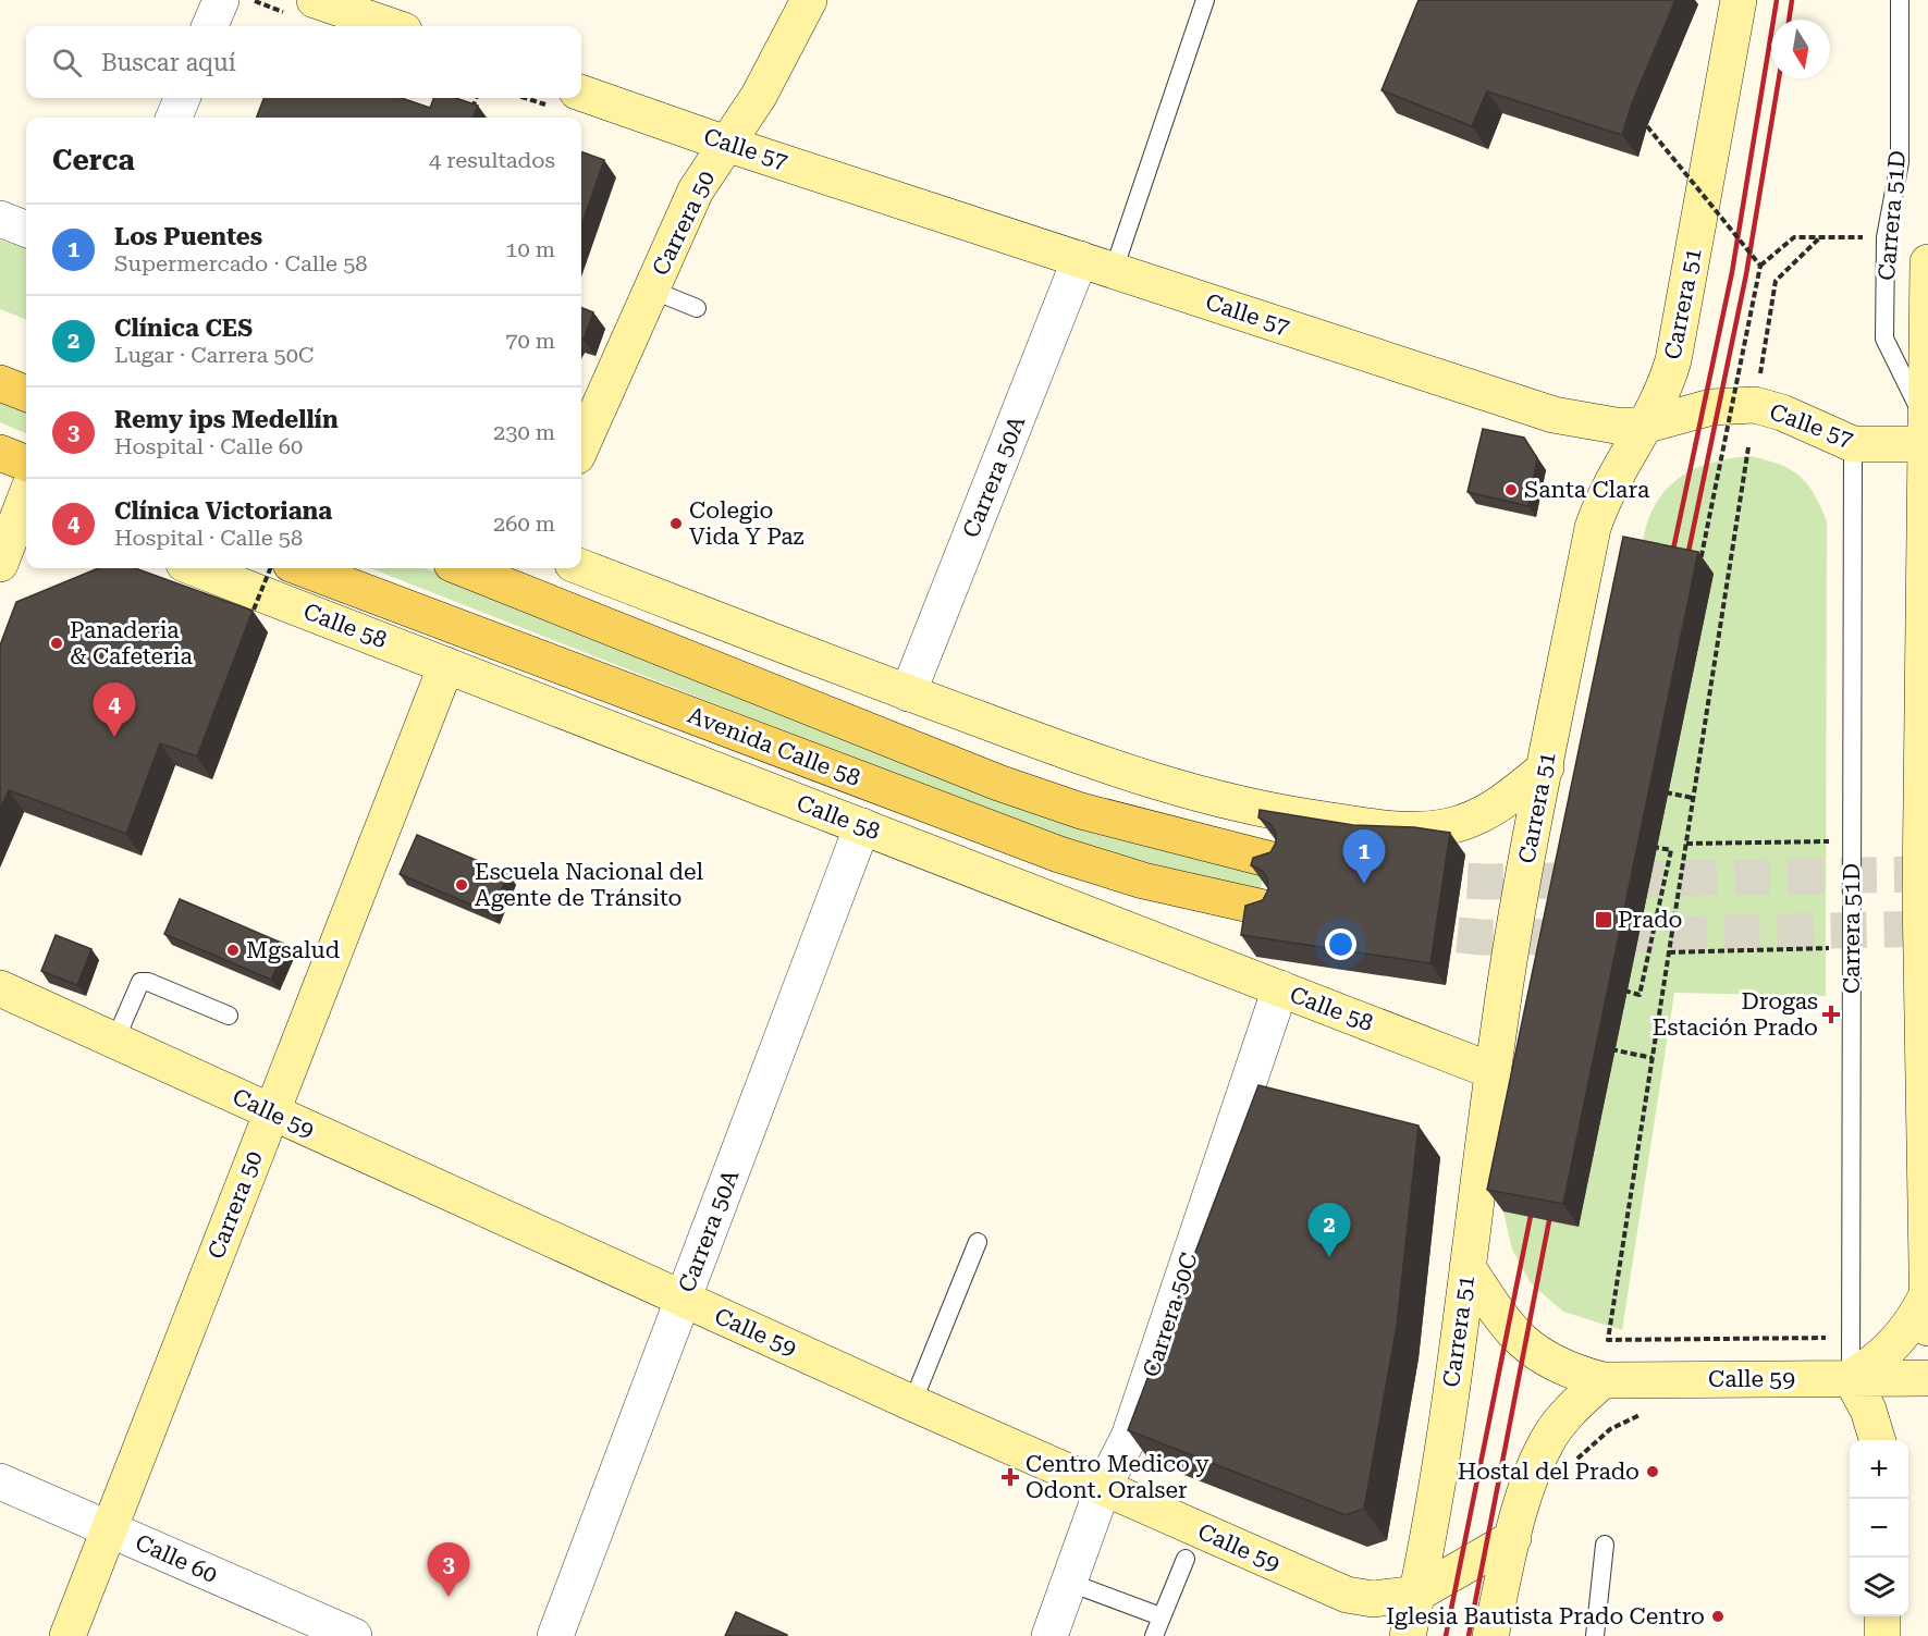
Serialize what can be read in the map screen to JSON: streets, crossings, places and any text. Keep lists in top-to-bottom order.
{
  "streets": {
    "main road": ["Avenida Calle 58"],
    "street": [
      "Calle 57",
      "Carrera 51D",
      "Carrera 50",
      "Carrera 51",
      "Carrera 50A",
      "Calle 58",
      "Calle 59",
      "Carrera 50C",
      "Calle 60"
    ]
  },
  "crossings": [
    ["Calle 57", "Carrera 51D"],
    ["Calle 57", "Carrera 50"],
    ["Calle 57", "Carrera 51"],
    ["Calle 57", "Carrera 50A"],
    ["Carrera 51D", "Calle 59"],
    ["Carrera 50", "Calle 58"],
    ["Carrera 50", "Calle 59"],
    ["Carrera 50", "Calle 60"],
    ["Carrera 51", "Calle 58"],
    ["Carrera 51", "Calle 59"],
    ["Carrera 50A", "Calle 58"],
    ["Carrera 50A", "Calle 59"],
    ["Calle 58", "Carrera 50C"],
    ["Calle 59", "Carrera 50C"]
  ],
  "places": {
    "other": [
      "Santa Clara",
      "Colegio Vida Y Paz",
      "Panaderia & Cafeteria",
      "Escuela Nacional del Agente de Tránsito",
      "Mgsalud",
      "Hostal del Prado",
      "Iglesia Bautista Prado Centro"
    ],
    "transit": ["Prado"],
    "health": ["Drogas Estación Prado", "Centro Medico y Odont. Oralser"]
  },
  "north": "bottom",
  "page": {
    "search": "Buscar aquí",
    "heading": ["Cerca", "4 resultados"],
    "list": [
      {
        "mark": "1",
        "name": "Los Puentes",
        "note": "Supermercado · Calle 58",
        "value": "10 m"
      },
      {
        "mark": "2",
        "name": "Clínica CES",
        "note": "Lugar · Carrera 50C",
        "value": "70 m"
      },
      {
        "mark": "3",
        "name": "Remy ips Medellín",
        "note": "Hospital · Calle 60",
        "value": "230 m"
      },
      {
        "mark": "4",
        "name": "Clínica Victoriana",
        "note": "Hospital · Calle 58",
        "value": "260 m"
      }
    ],
    "pins": [
      "4",
      "1",
      "2",
      "3"
    ],
    "map_buttons": ["+", "−"]
  }
}
